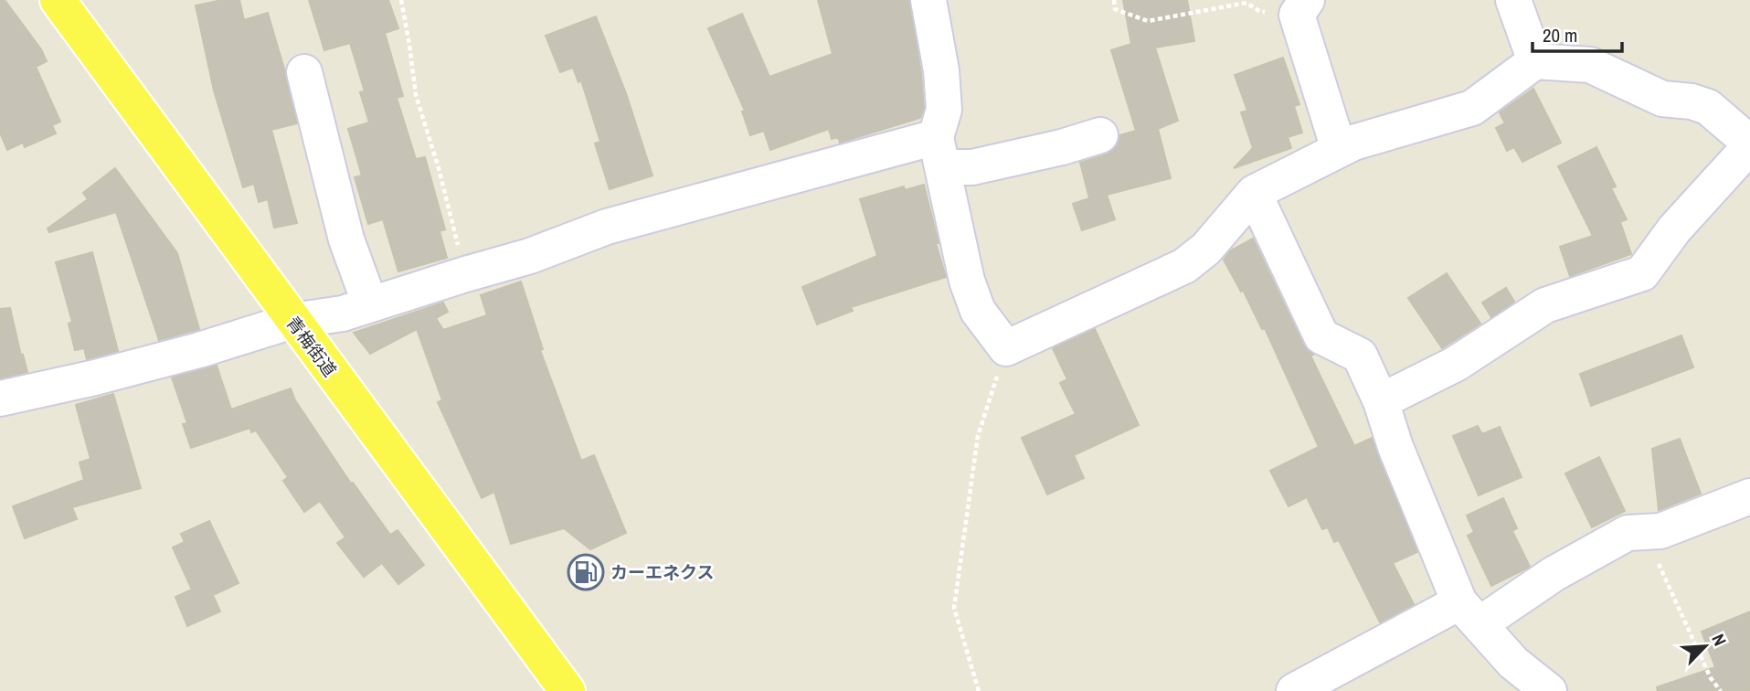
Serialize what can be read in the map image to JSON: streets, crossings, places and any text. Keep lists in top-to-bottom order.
{
  "streets": {
    "main road": ["青梅街道"]
  },
  "places": {
    "fuel station": ["カーエネクス"]
  },
  "scale_bar": "20 m",
  "north": "top right"
}
